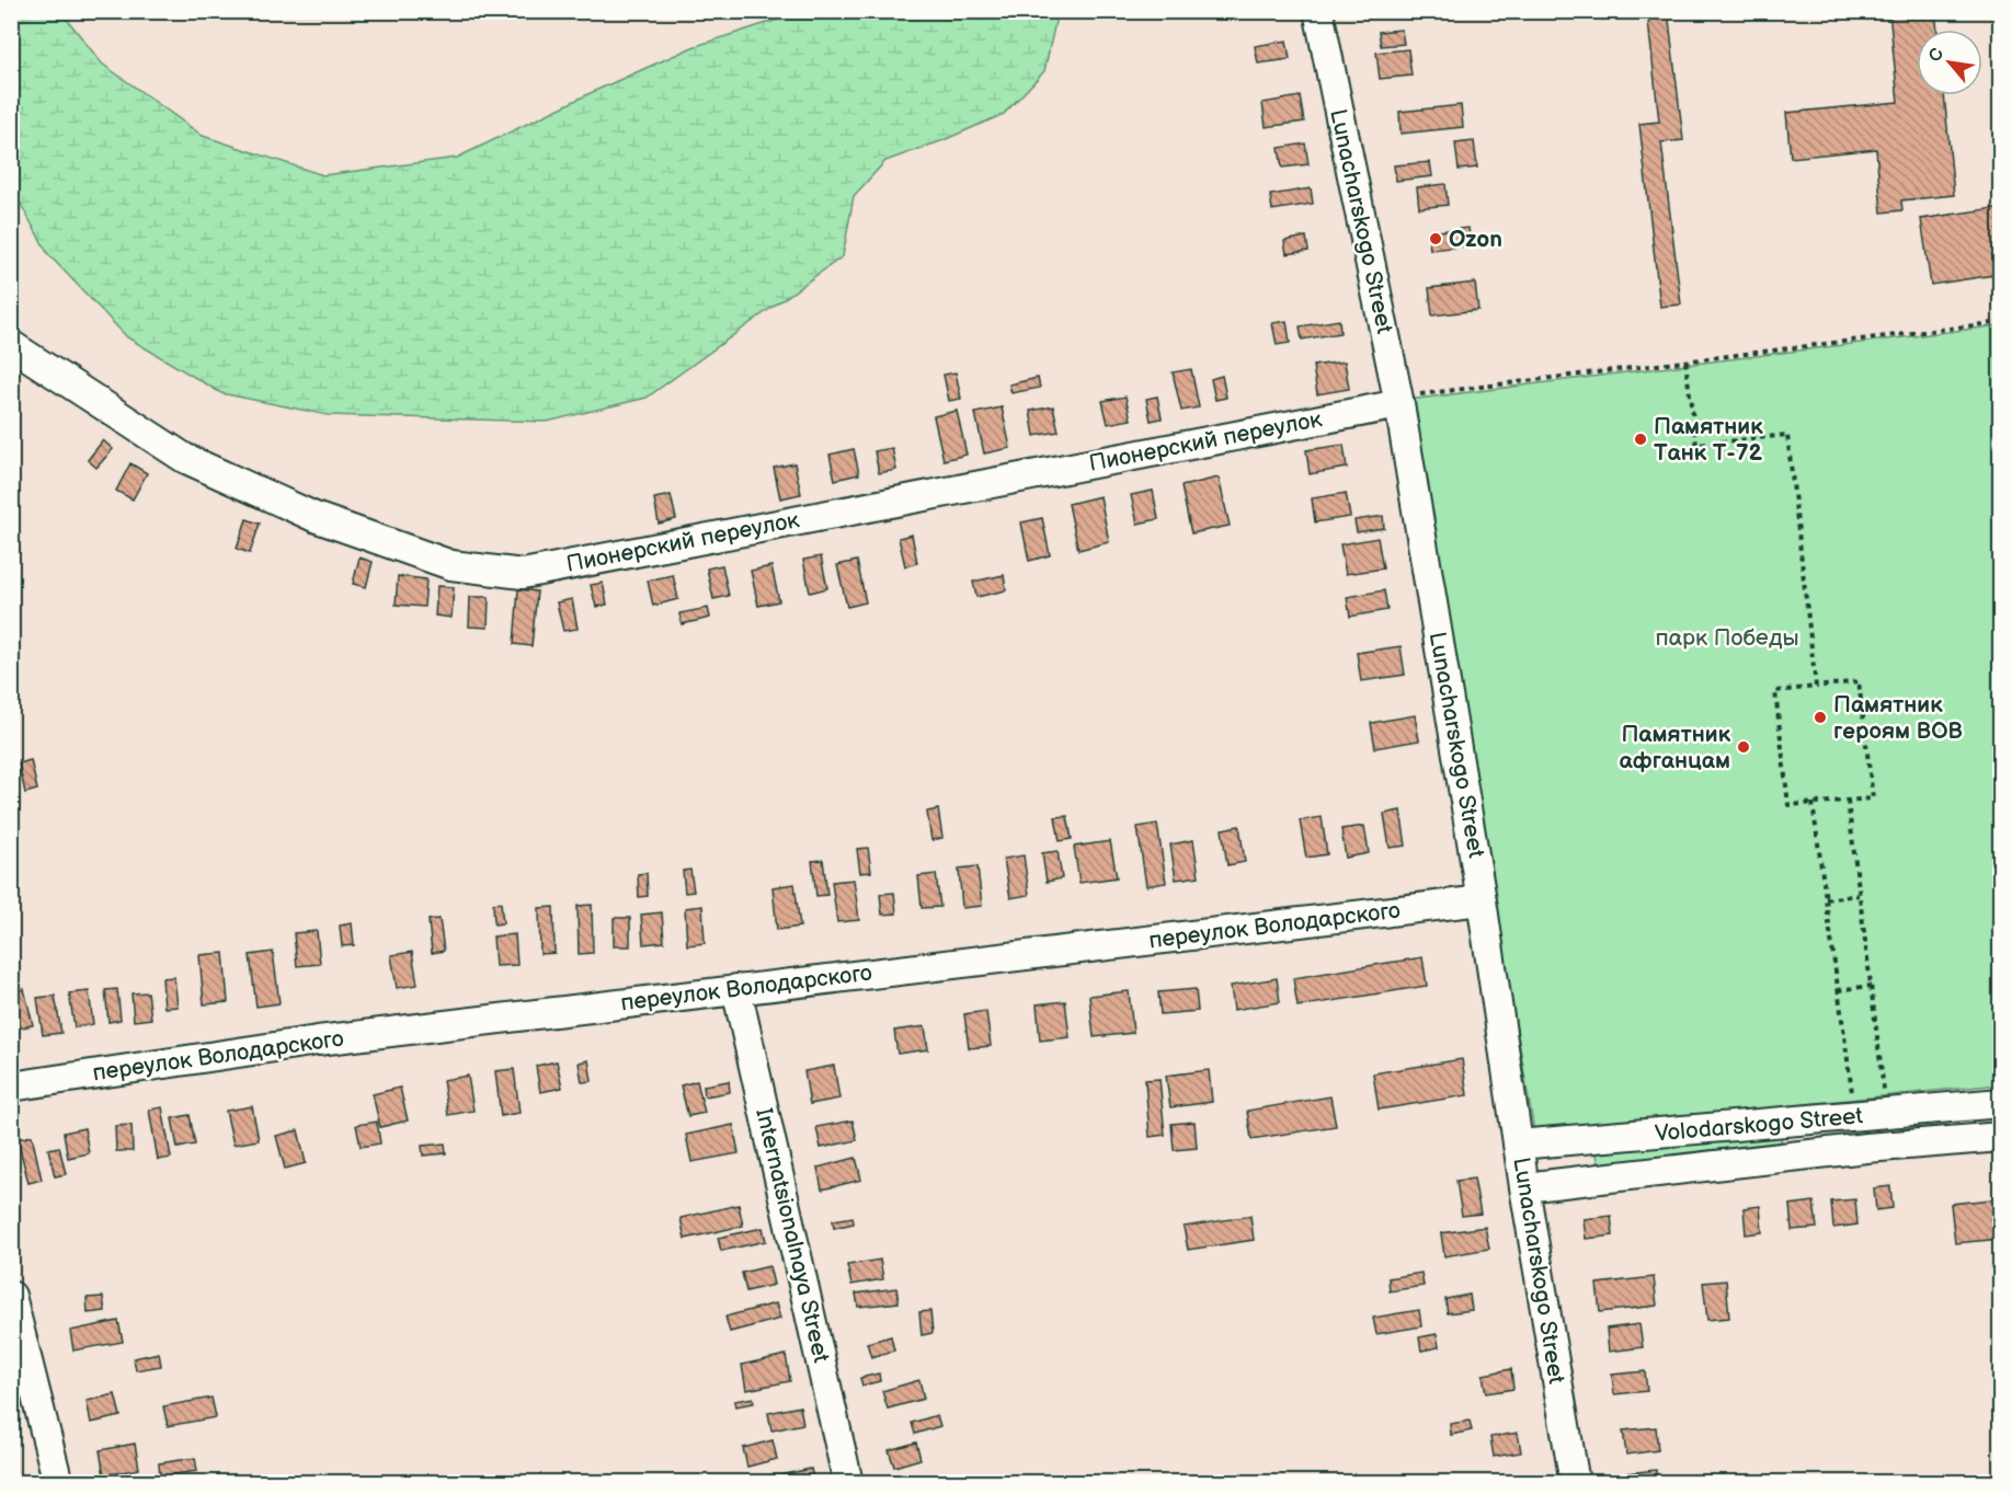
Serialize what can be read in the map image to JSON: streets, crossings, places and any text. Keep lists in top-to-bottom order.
{
  "streets": {
    "street": [
      "Lunacharskogo Street",
      "Пионерский переулок",
      "переулок Володарского",
      "Volodarskogo Street",
      "Internatsionalnaya Street"
    ]
  },
  "crossings": [
    ["Lunacharskogo Street", "Пионерский переулок"],
    ["Lunacharskogo Street", "переулок Володарского"],
    ["Lunacharskogo Street", "Volodarskogo Street"],
    ["переулок Володарского", "Internatsionalnaya Street"]
  ],
  "parks": ["парк Победы"],
  "places": [
    "Ozon",
    "Памятник Танк Т-72",
    "Памятник героям ВОВ",
    "Памятник афганцам"
  ],
  "north": "top left"
}
